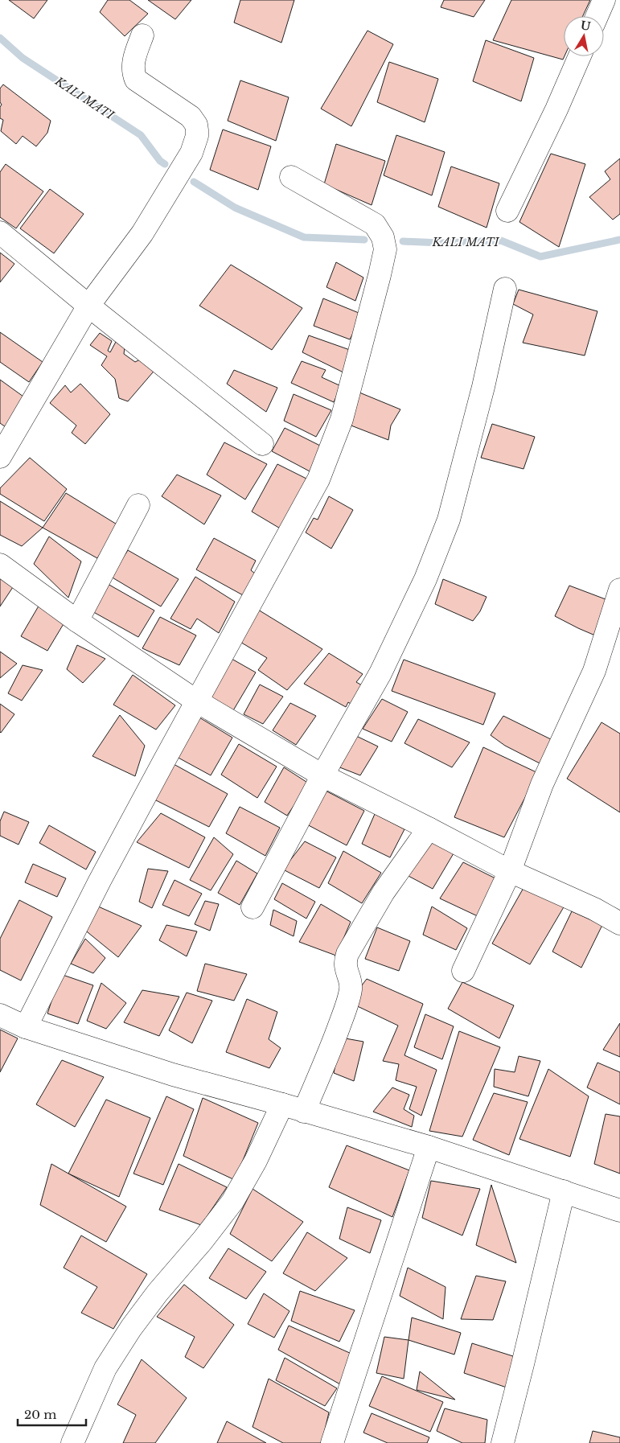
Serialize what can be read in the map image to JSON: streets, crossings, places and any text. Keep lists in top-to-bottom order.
{
  "water": ["KALI MATI"],
  "scale_bar": "20 m",
  "north": "top"
}
